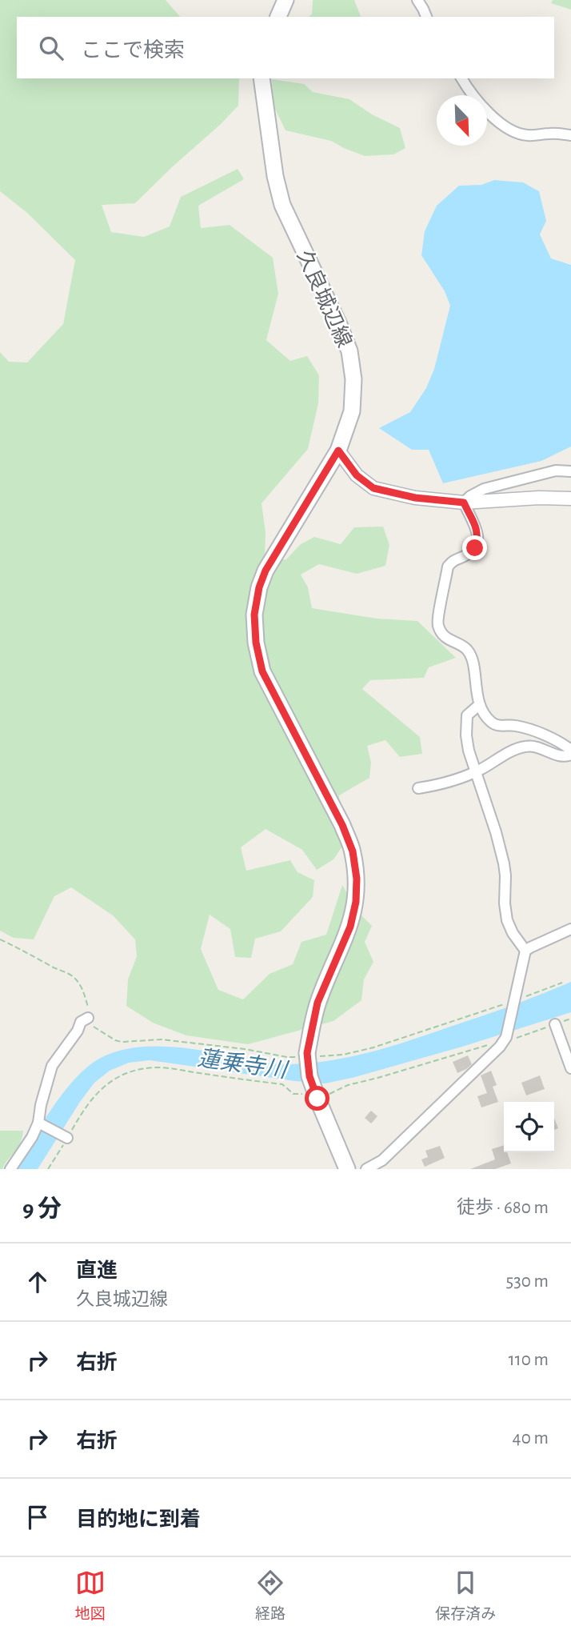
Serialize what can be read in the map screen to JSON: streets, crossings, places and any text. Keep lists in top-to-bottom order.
{
  "streets": {
    "main road": ["久良城辺線"]
  },
  "water": ["蓮乗寺川"],
  "north": "bottom right",
  "page": {
    "search": "ここで検索",
    "heading": ["9 分", "徒歩 · 680 m"],
    "list": [
      ["直進", "久良城辺線", "530 m"],
      ["右折", "110 m"],
      ["右折", "40 m"],
      "目的地に到着"
    ],
    "nav": ["地図", "経路", "保存済み"]
  }
}
